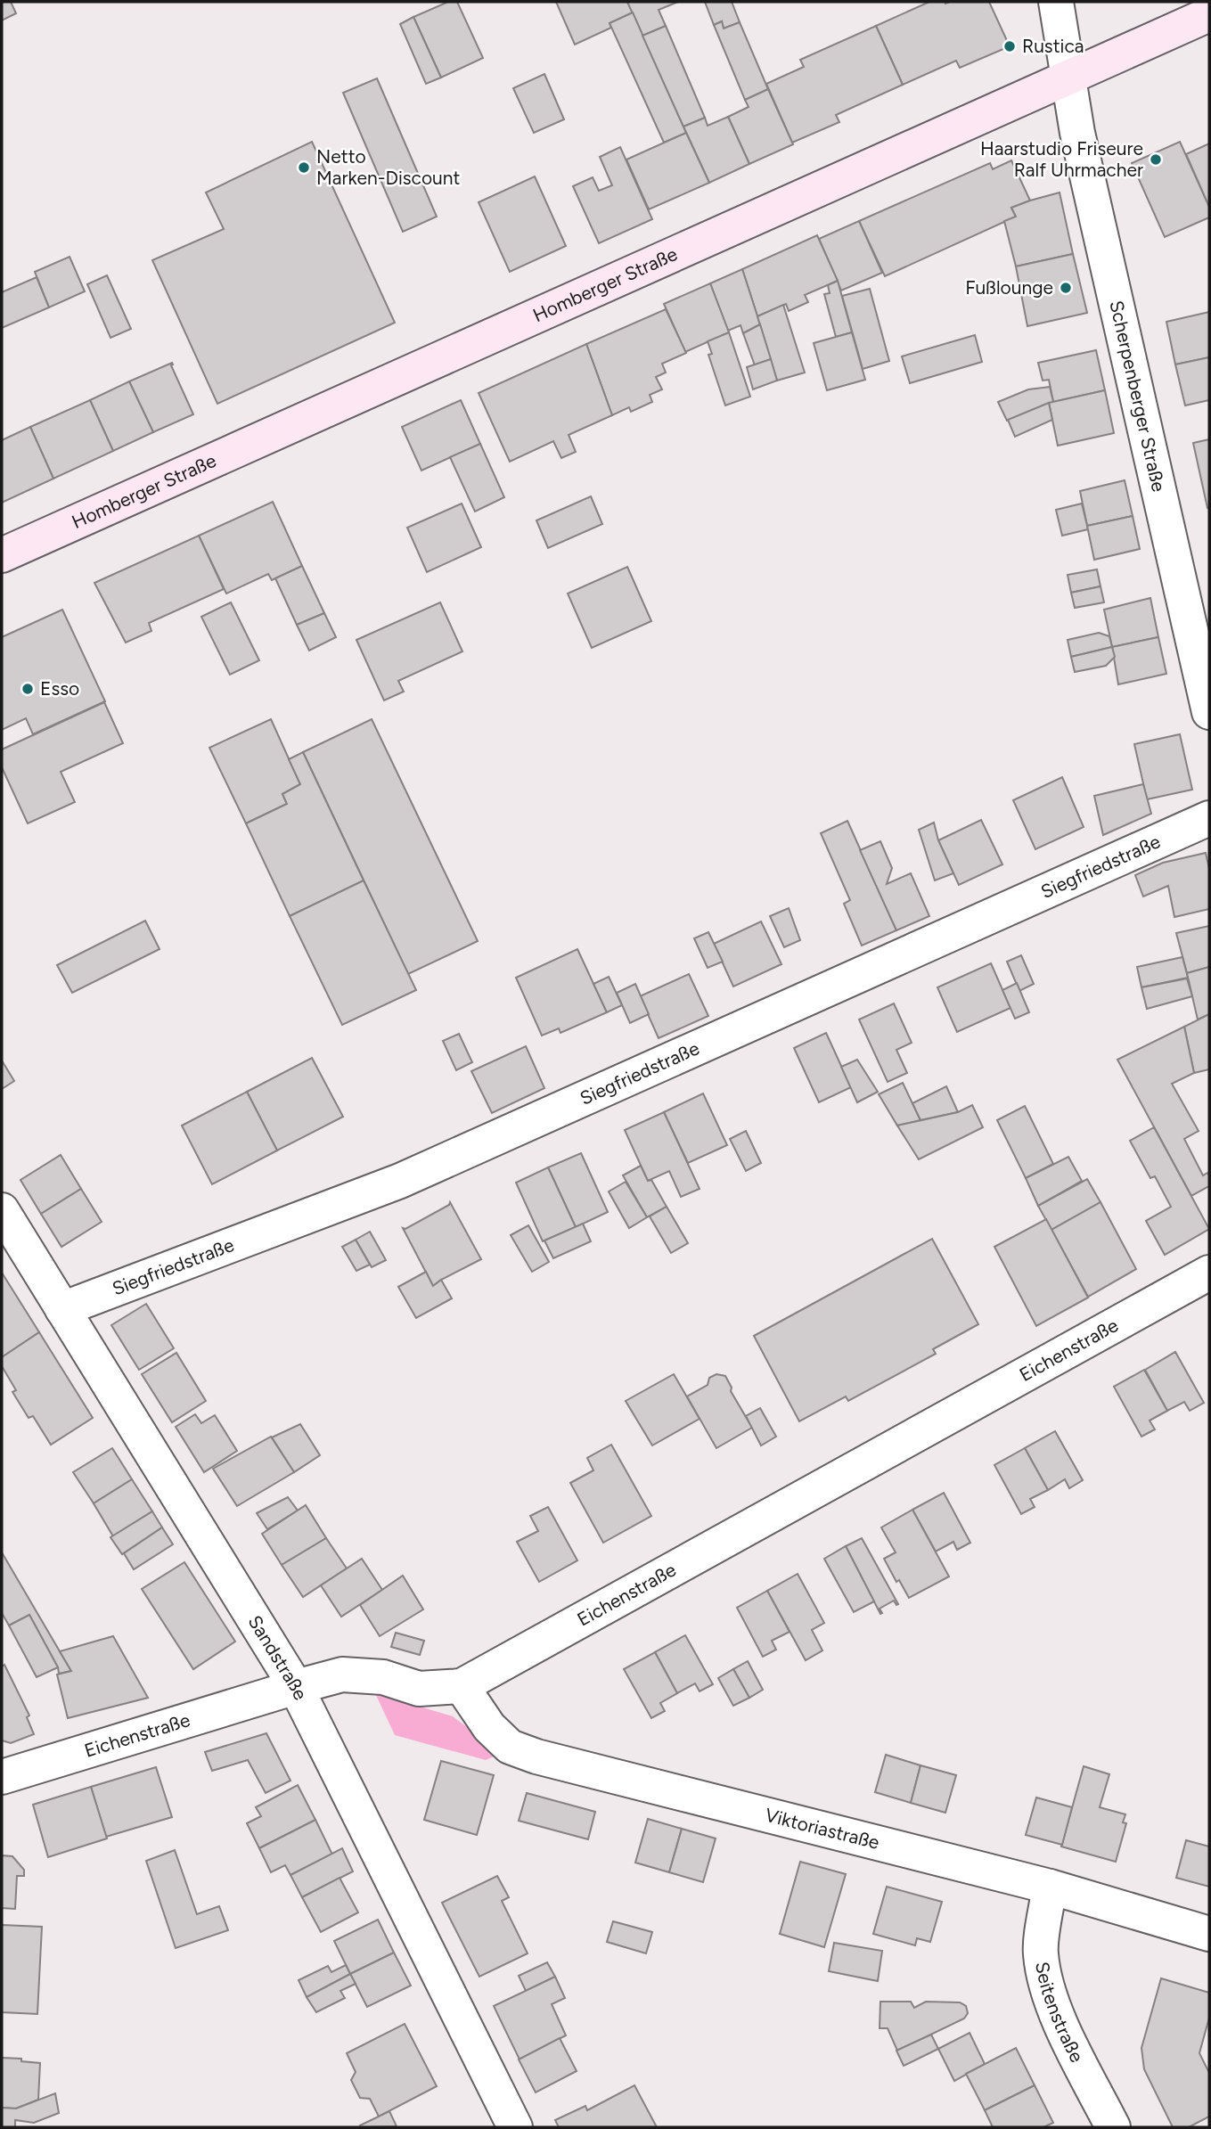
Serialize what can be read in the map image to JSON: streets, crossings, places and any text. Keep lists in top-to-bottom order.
{
  "streets": {
    "main road": ["Homberger Straße"],
    "street": [
      "Scherpenberger Straße",
      "Siegfriedstraße",
      "Eichenstraße",
      "Sandstraße",
      "Viktoriastraße",
      "Seitenstraße"
    ]
  },
  "crossings": [
    ["Homberger Straße", "Scherpenberger Straße"],
    ["Siegfriedstraße", "Sandstraße"],
    ["Eichenstraße", "Sandstraße"],
    ["Eichenstraße", "Viktoriastraße"],
    ["Viktoriastraße", "Seitenstraße"]
  ],
  "places": [
    "Rustica",
    "Haarstudio Friseure Ralf Uhrmacher",
    "Netto Marken-Discount",
    "Fußlounge",
    "Esso"
  ]
}
